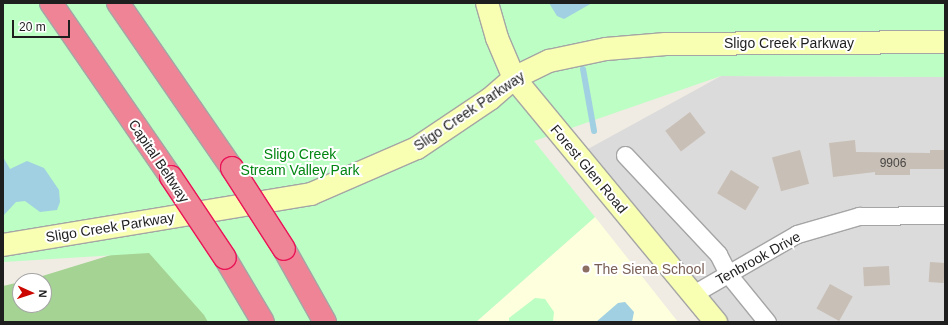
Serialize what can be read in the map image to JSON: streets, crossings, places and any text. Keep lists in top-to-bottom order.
{
  "streets": {
    "highway": ["Capital Beltway"],
    "street": ["Sligo Creek Parkway", "Forest Glen Road", "Tenbrook Drive"]
  },
  "crossings": [
    ["Sligo Creek Parkway", "Forest Glen Road"],
    ["Forest Glen Road", "Tenbrook Drive"]
  ],
  "parks": ["Sligo Creek Stream Valley Park"],
  "places": ["The Siena School"],
  "house_numbers": ["9906"],
  "scale_bar": "20 m",
  "north": "right"
}
